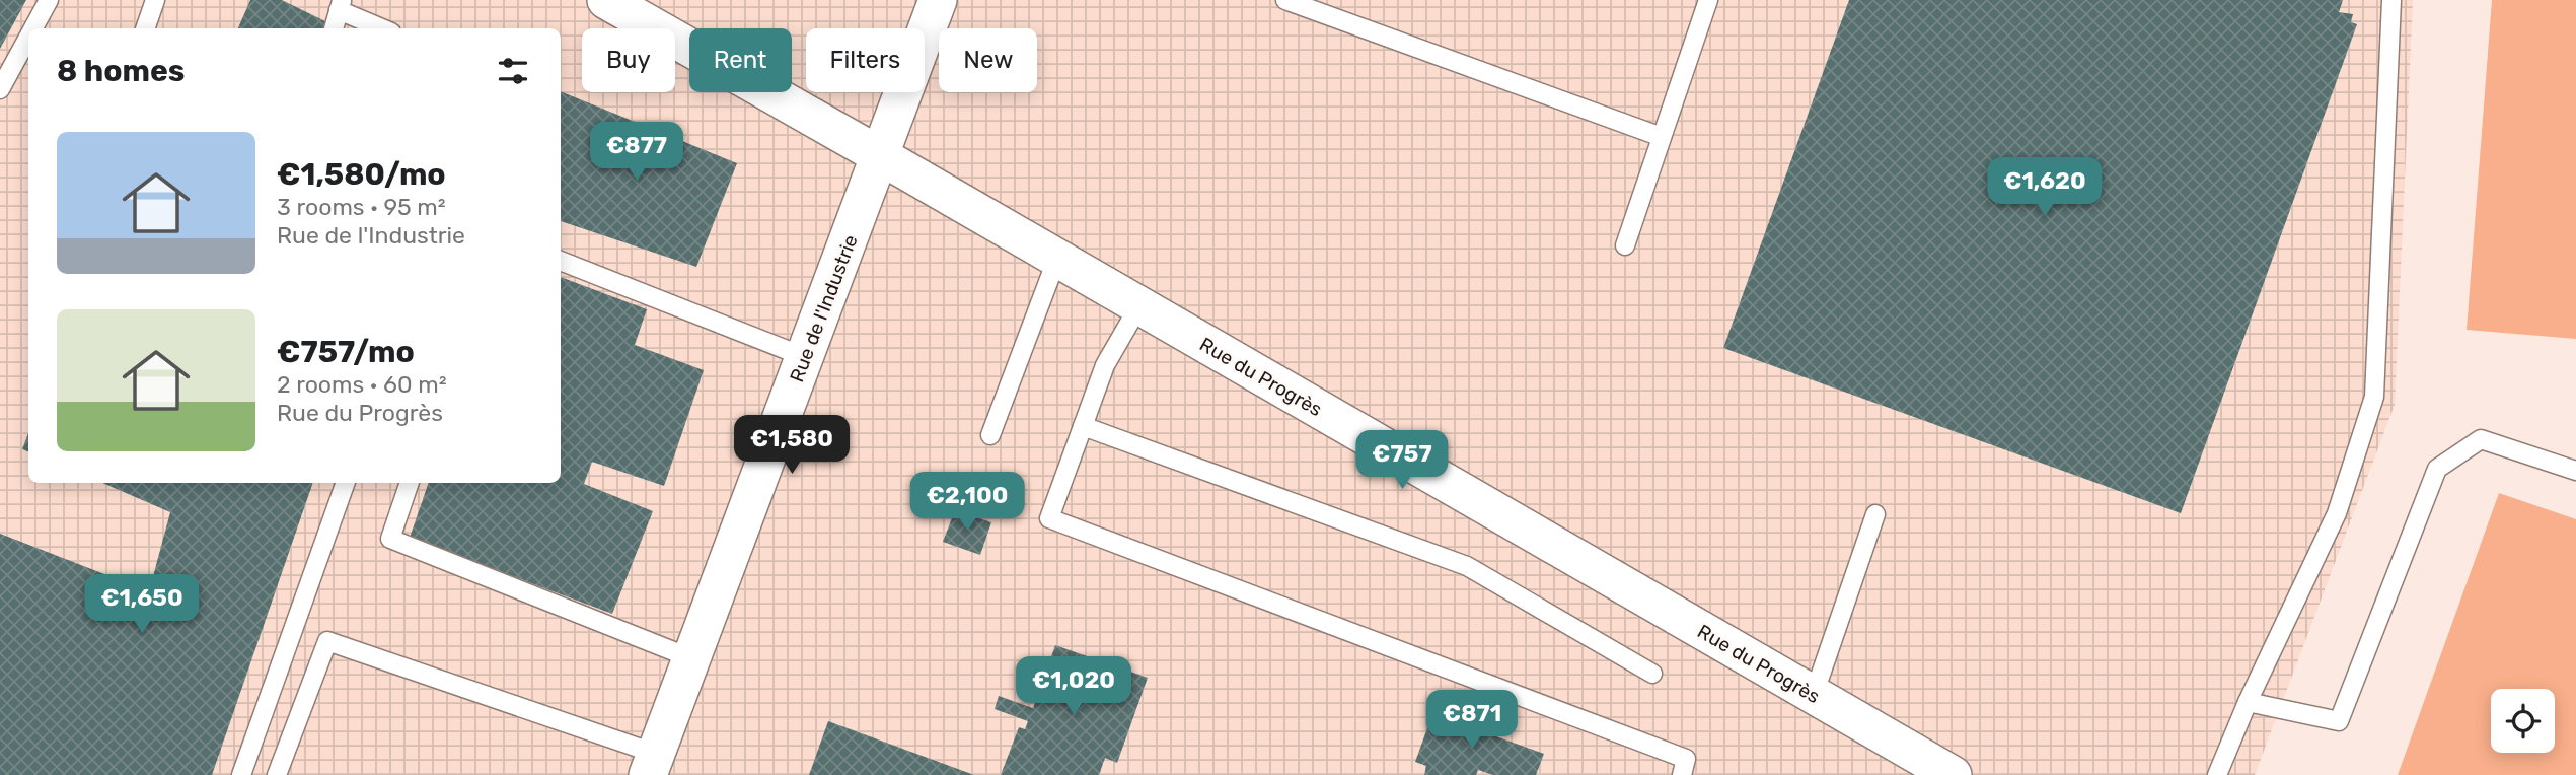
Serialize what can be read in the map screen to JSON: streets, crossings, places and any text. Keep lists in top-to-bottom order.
{
  "streets": {
    "street": ["Rue de l'Industrie", "Rue du Progrès"]
  },
  "crossings": [
    ["Rue de l'Industrie", "Rue du Progrès"]
  ],
  "page": {
    "chip": [
      "Buy",
      "Rent",
      "Filters",
      "New"
    ],
    "heading": "8 homes",
    "list": [
      {
        "name": "€1,580/mo",
        "note": "3 rooms · 95 m² · Rue de l'Industrie"
      },
      {
        "name": "€757/mo",
        "note": "2 rooms · 60 m² · Rue du Progrès"
      }
    ],
    "price": [
      "€877",
      "€1,620",
      "€1,580",
      "€757",
      "€2,100",
      "€1,650",
      "€1,020",
      "€871"
    ]
  }
}
